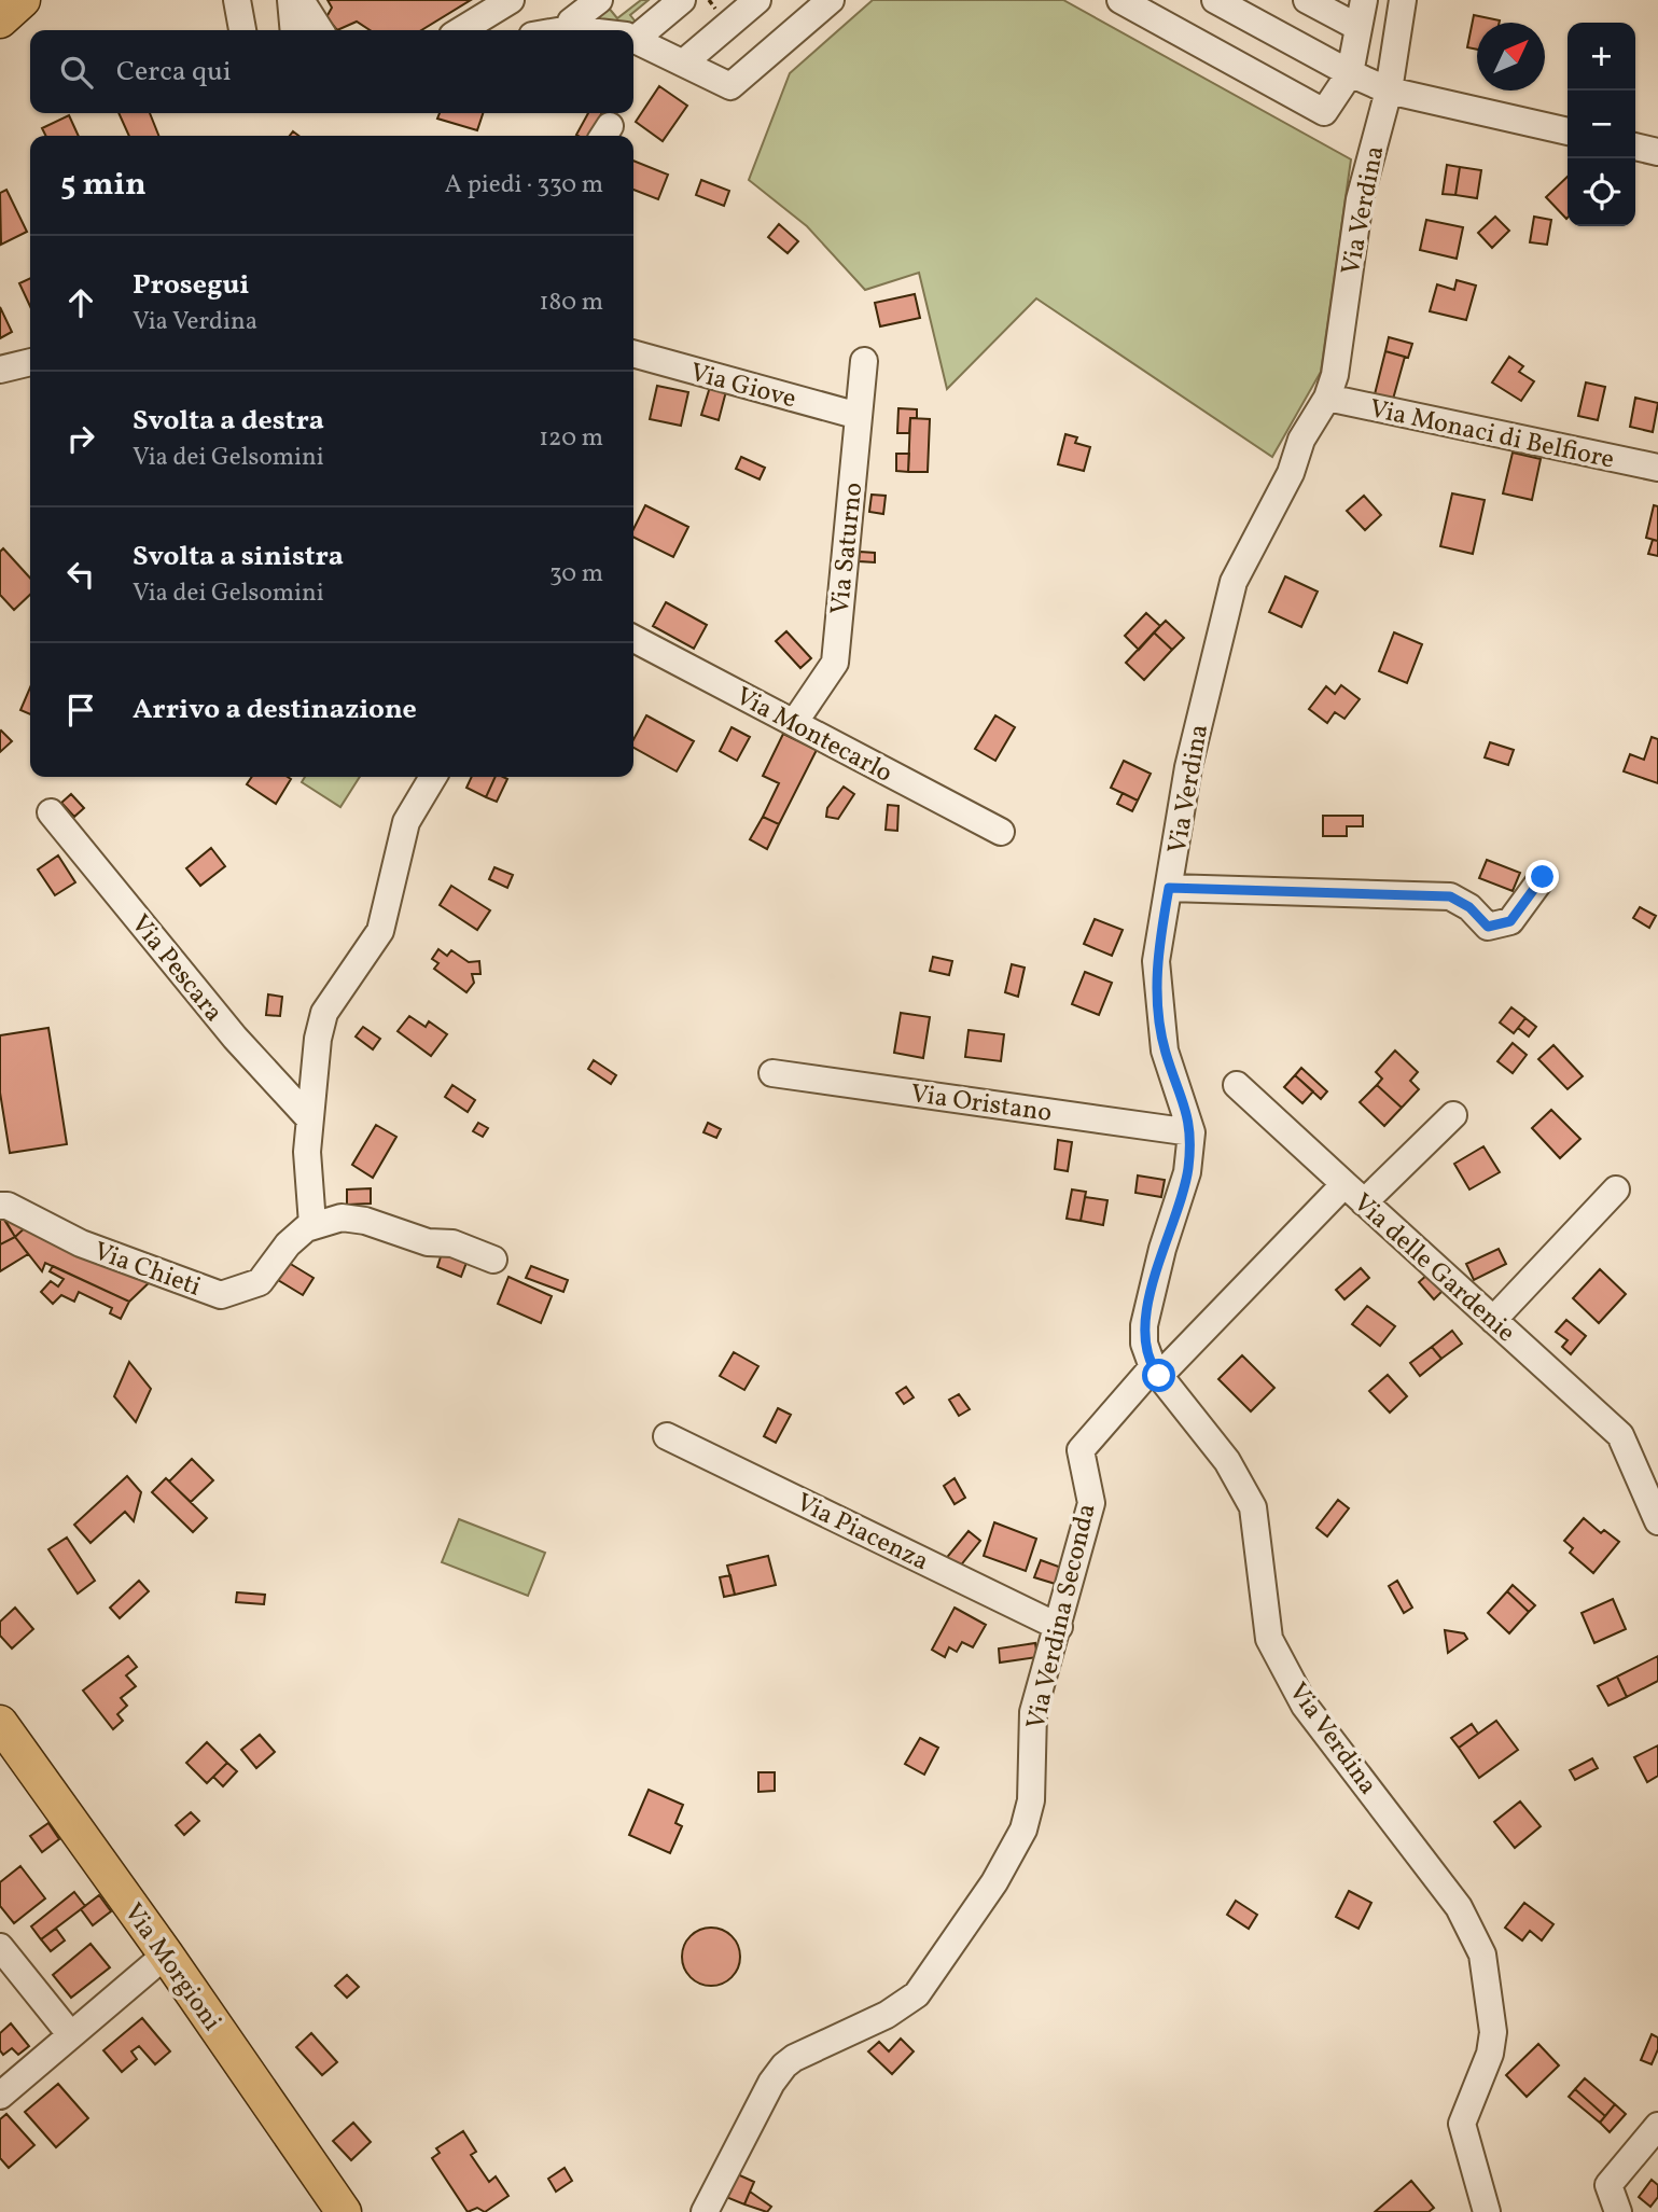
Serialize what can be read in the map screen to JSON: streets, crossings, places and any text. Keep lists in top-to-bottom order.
{
  "streets": {
    "main road": ["Via Morgioni"],
    "street": [
      "Via Verdina",
      "Via Giove",
      "Via Monaci di Belfiore",
      "Via Saturno",
      "Via Montecarlo",
      "Via Pescara",
      "Via Oristano",
      "Via delle Gardenie",
      "Via Chieti",
      "Via Piacenza",
      "Via Verdina Seconda"
    ]
  },
  "crossings": [
    ["Via Verdina", "Via Monaci di Belfiore"],
    ["Via Verdina", "Via Oristano"],
    ["Via Verdina", "Via delle Gardenie"],
    ["Via Verdina", "Via Verdina Seconda"],
    ["Via Giove", "Via Saturno"],
    ["Via Saturno", "Via Montecarlo"],
    ["Via delle Gardenie", "Via Verdina Seconda"],
    ["Via Piacenza", "Via Verdina Seconda"]
  ],
  "north": "top right",
  "page": {
    "map_buttons": ["+", "−"],
    "search": "Cerca qui",
    "heading": ["5 min", "A piedi · 330 m"],
    "list": [
      ["Prosegui", "Via Verdina", "180 m"],
      ["Svolta a destra", "Via dei Gelsomini", "120 m"],
      ["Svolta a sinistra", "Via dei Gelsomini", "30 m"],
      "Arrivo a destinazione"
    ]
  }
}
